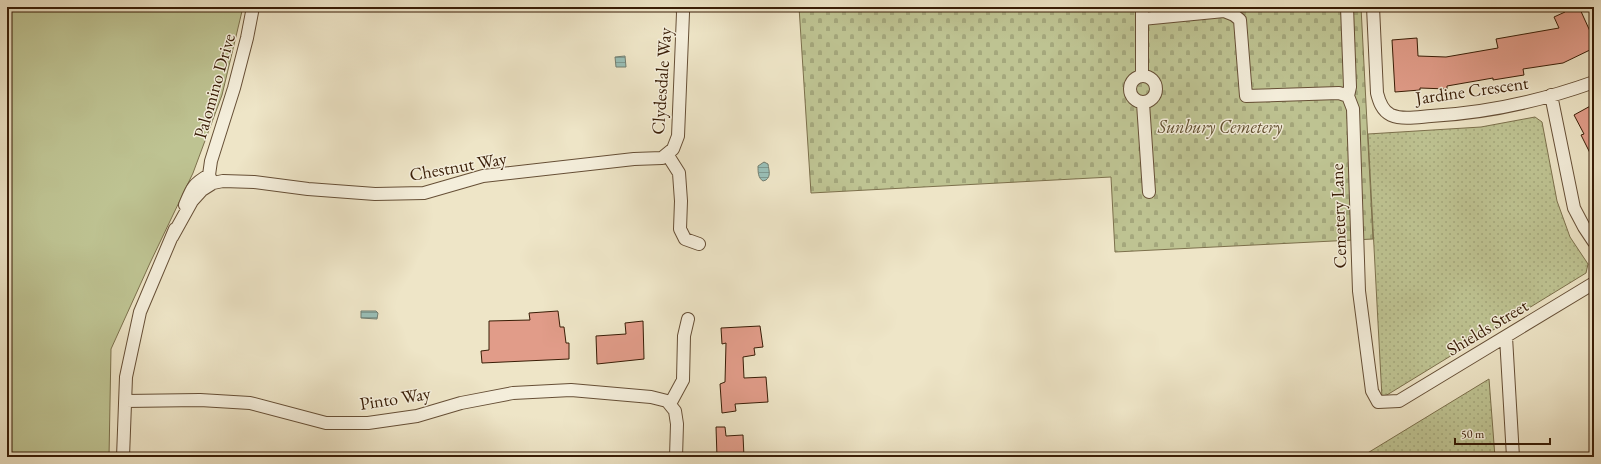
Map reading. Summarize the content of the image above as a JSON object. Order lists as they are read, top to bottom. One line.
{"streets":{"street":["Clydesdale Way","Palomino Drive","Jardine Crescent","Chestnut Way","Cemetery Lane","Shields Street","Pinto Way"]},"crossings":[["Clydesdale Way","Chestnut Way"],["Palomino Drive","Chestnut Way"],["Cemetery Lane","Shields Street"]],"parks":["Sunbury Cemetery"],"scale_bar":"50 m"}
